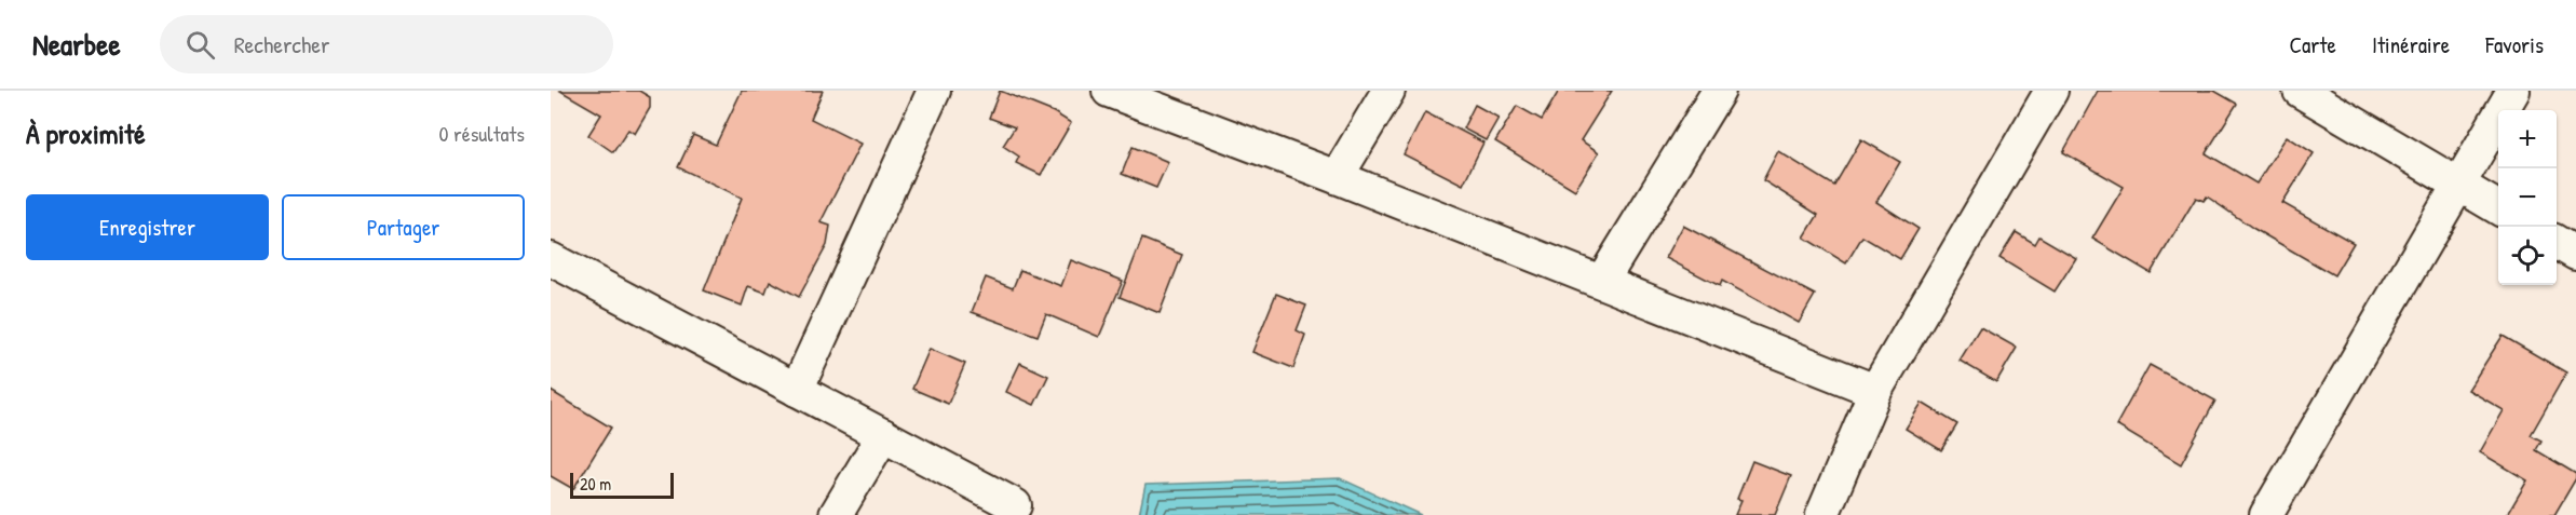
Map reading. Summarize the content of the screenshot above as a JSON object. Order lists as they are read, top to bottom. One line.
{"scale_bar":"20 m","page":{"header":"Nearbee","search":"Rechercher","nav":["Carte","Itinéraire","Favoris"],"heading":["À proximité","0 résultats"],"map_buttons":["+","−"],"buttons":["Enregistrer","Partager"],"scale":"20 m"}}
